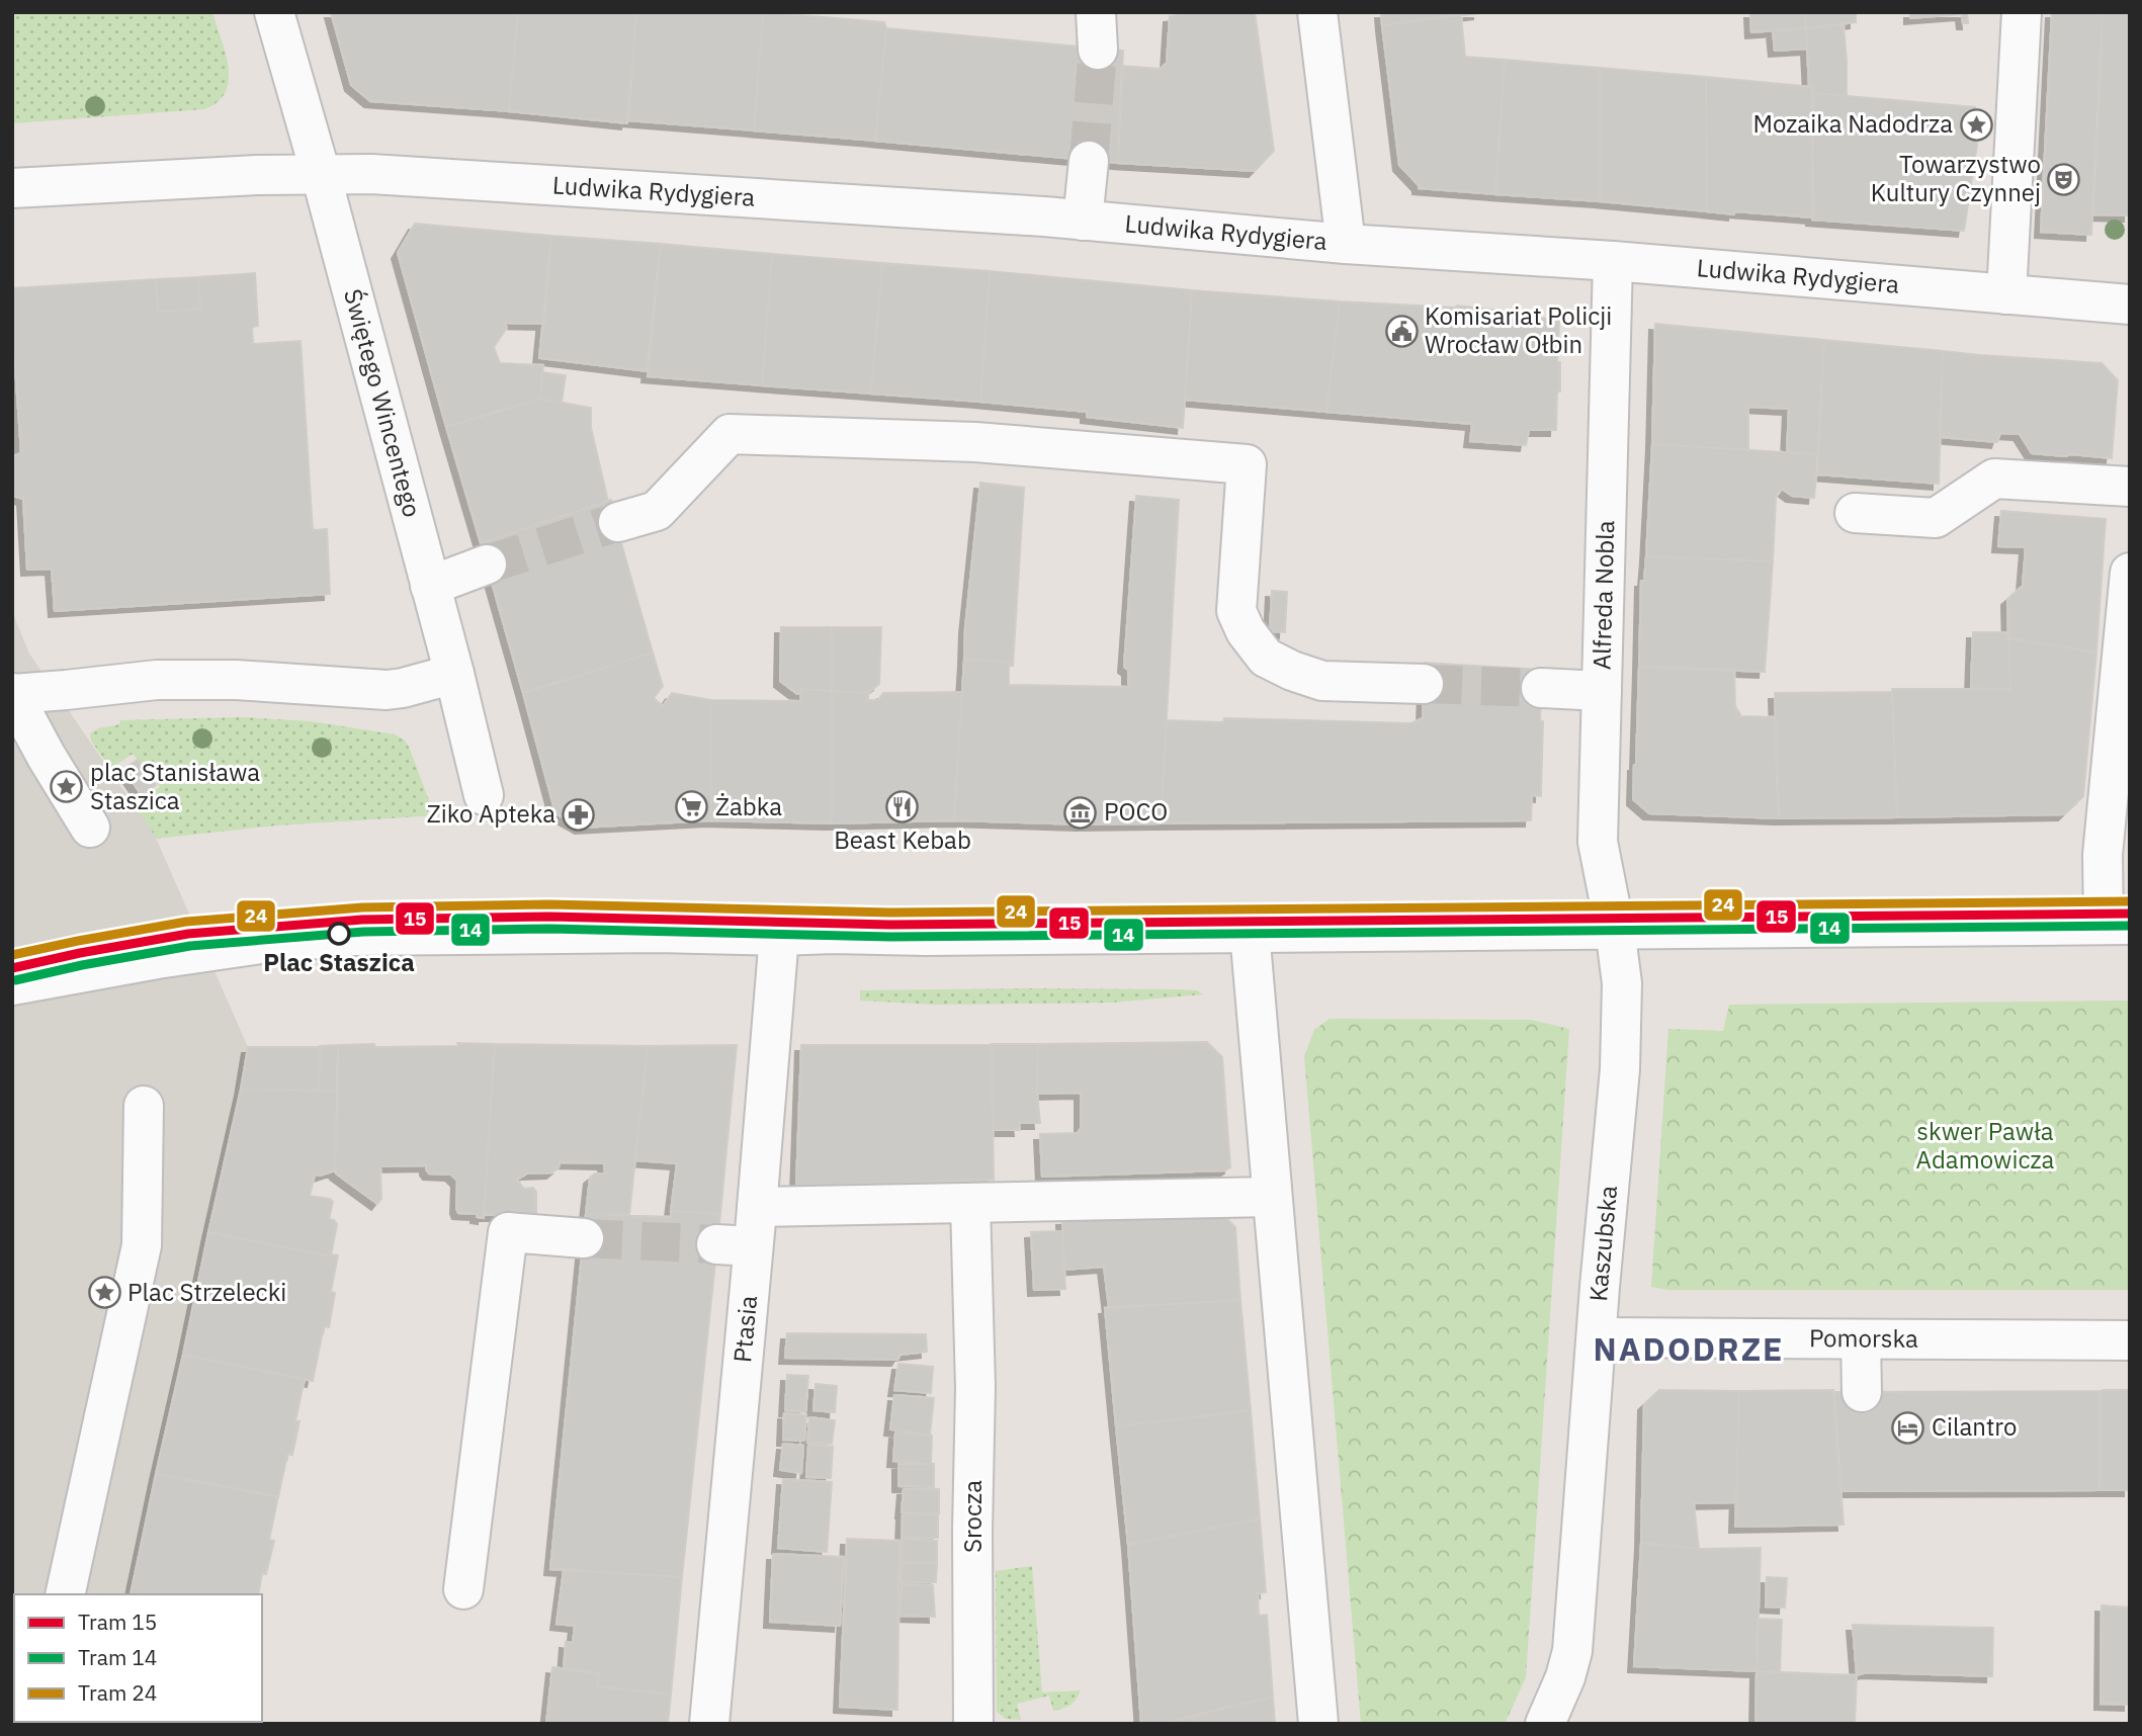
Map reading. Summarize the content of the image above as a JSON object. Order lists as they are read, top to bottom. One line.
{"streets":{"street":["Ludwika Rydygiera","Świętego Wincentego","Alfreda Nobla","Kaszubska","Ptasia","Pomorska","Srocza"]},"crossings":[["Ludwika Rydygiera","Świętego Wincentego"],["Ludwika Rydygiera","Alfreda Nobla"],["Alfreda Nobla","Kaszubska"],["Kaszubska","Pomorska"]],"districts":["NADODRZE"],"parks":["skwer Pawła Adamowicza"],"places":{"place":["Mozaika Nadodrza","plac Stanisława Staszica","Plac Strzelecki"],"theatre":["Towarzystwo Kultury Czynnej"],"public building":["Komisariat Policji Wrocław Ołbin"],"restaurant":["Beast Kebab"],"supermarket":["Żabka"],"museum":["POCO"],"pharmacy":["Ziko Apteka"],"other":["Plac Staszica"],"hotel":["Cilantro"]},"lines":["tram line 24","tram line 15","tram line 14"],"legend":["Tram 15","Tram 14","Tram 24"]}
